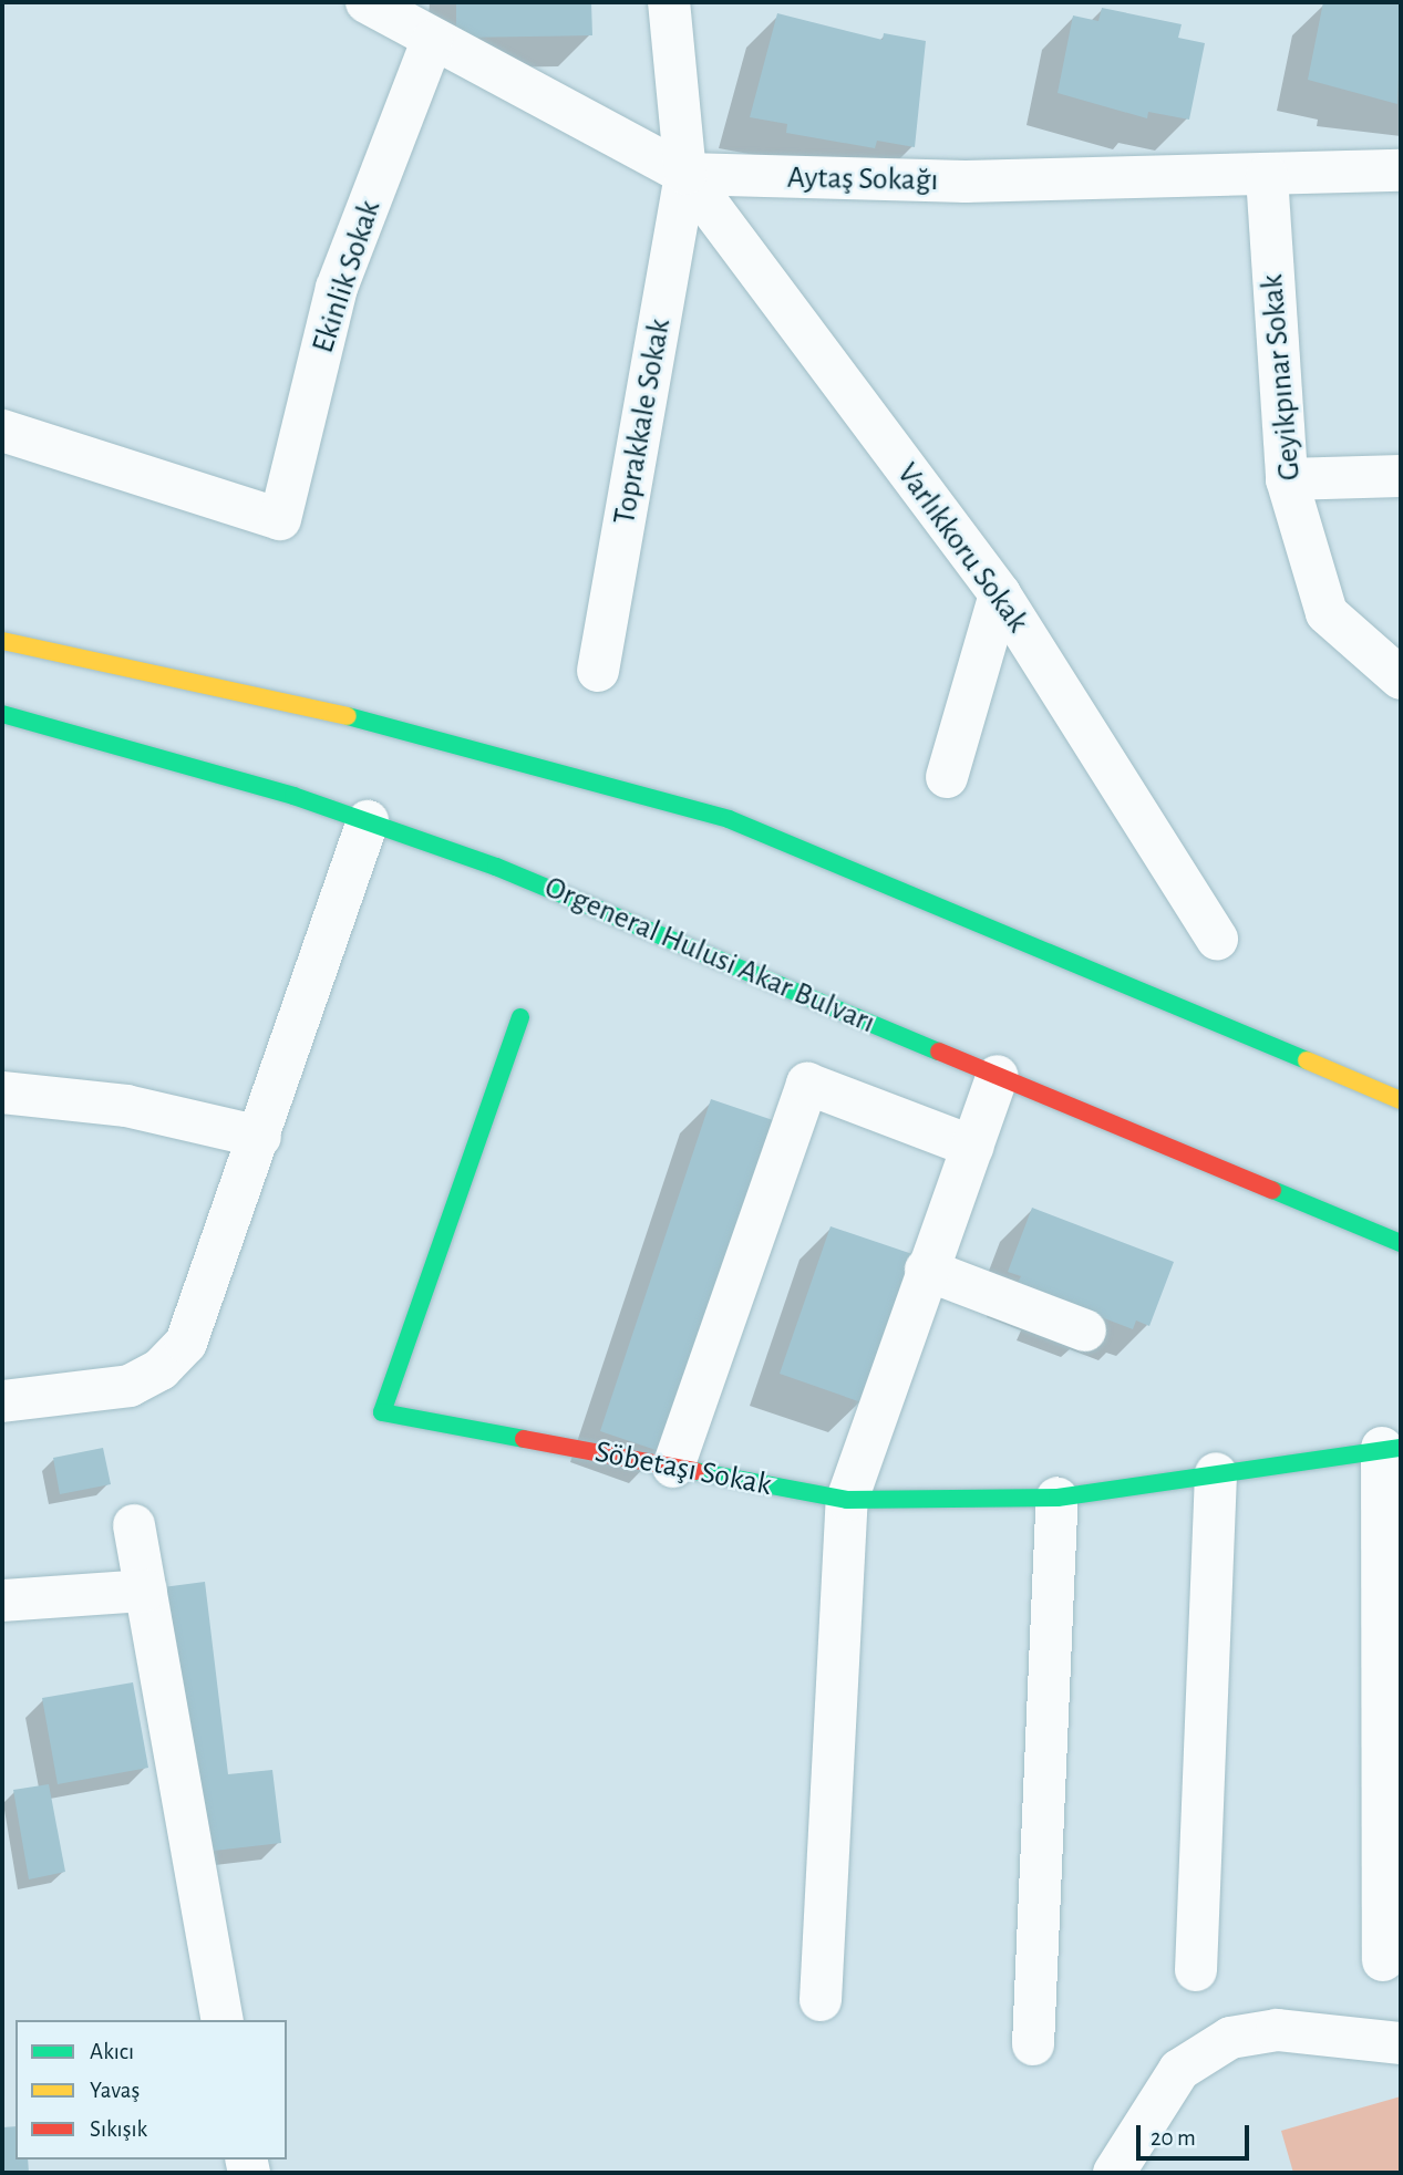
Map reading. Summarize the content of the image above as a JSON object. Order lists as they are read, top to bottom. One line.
{"streets":{"main road":["Orgeneral Hulusi Akar Bulvarı","Söbetaşı Sokak"],"street":["Aytaş Sokağı","Ekinlik Sokak","Geyikpınar Sokak","Toprakkale Sokak","Varlıkkoru Sokak"]},"crossings":[["Aytaş Sokağı","Ekinlik Sokak"],["Aytaş Sokağı","Geyikpınar Sokak"],["Aytaş Sokağı","Toprakkale Sokak"],["Aytaş Sokağı","Varlıkkoru Sokak"],["Toprakkale Sokak","Varlıkkoru Sokak"]],"legend":["Akıcı","Yavaş","Sıkışık"],"scale_bar":"20 m"}
